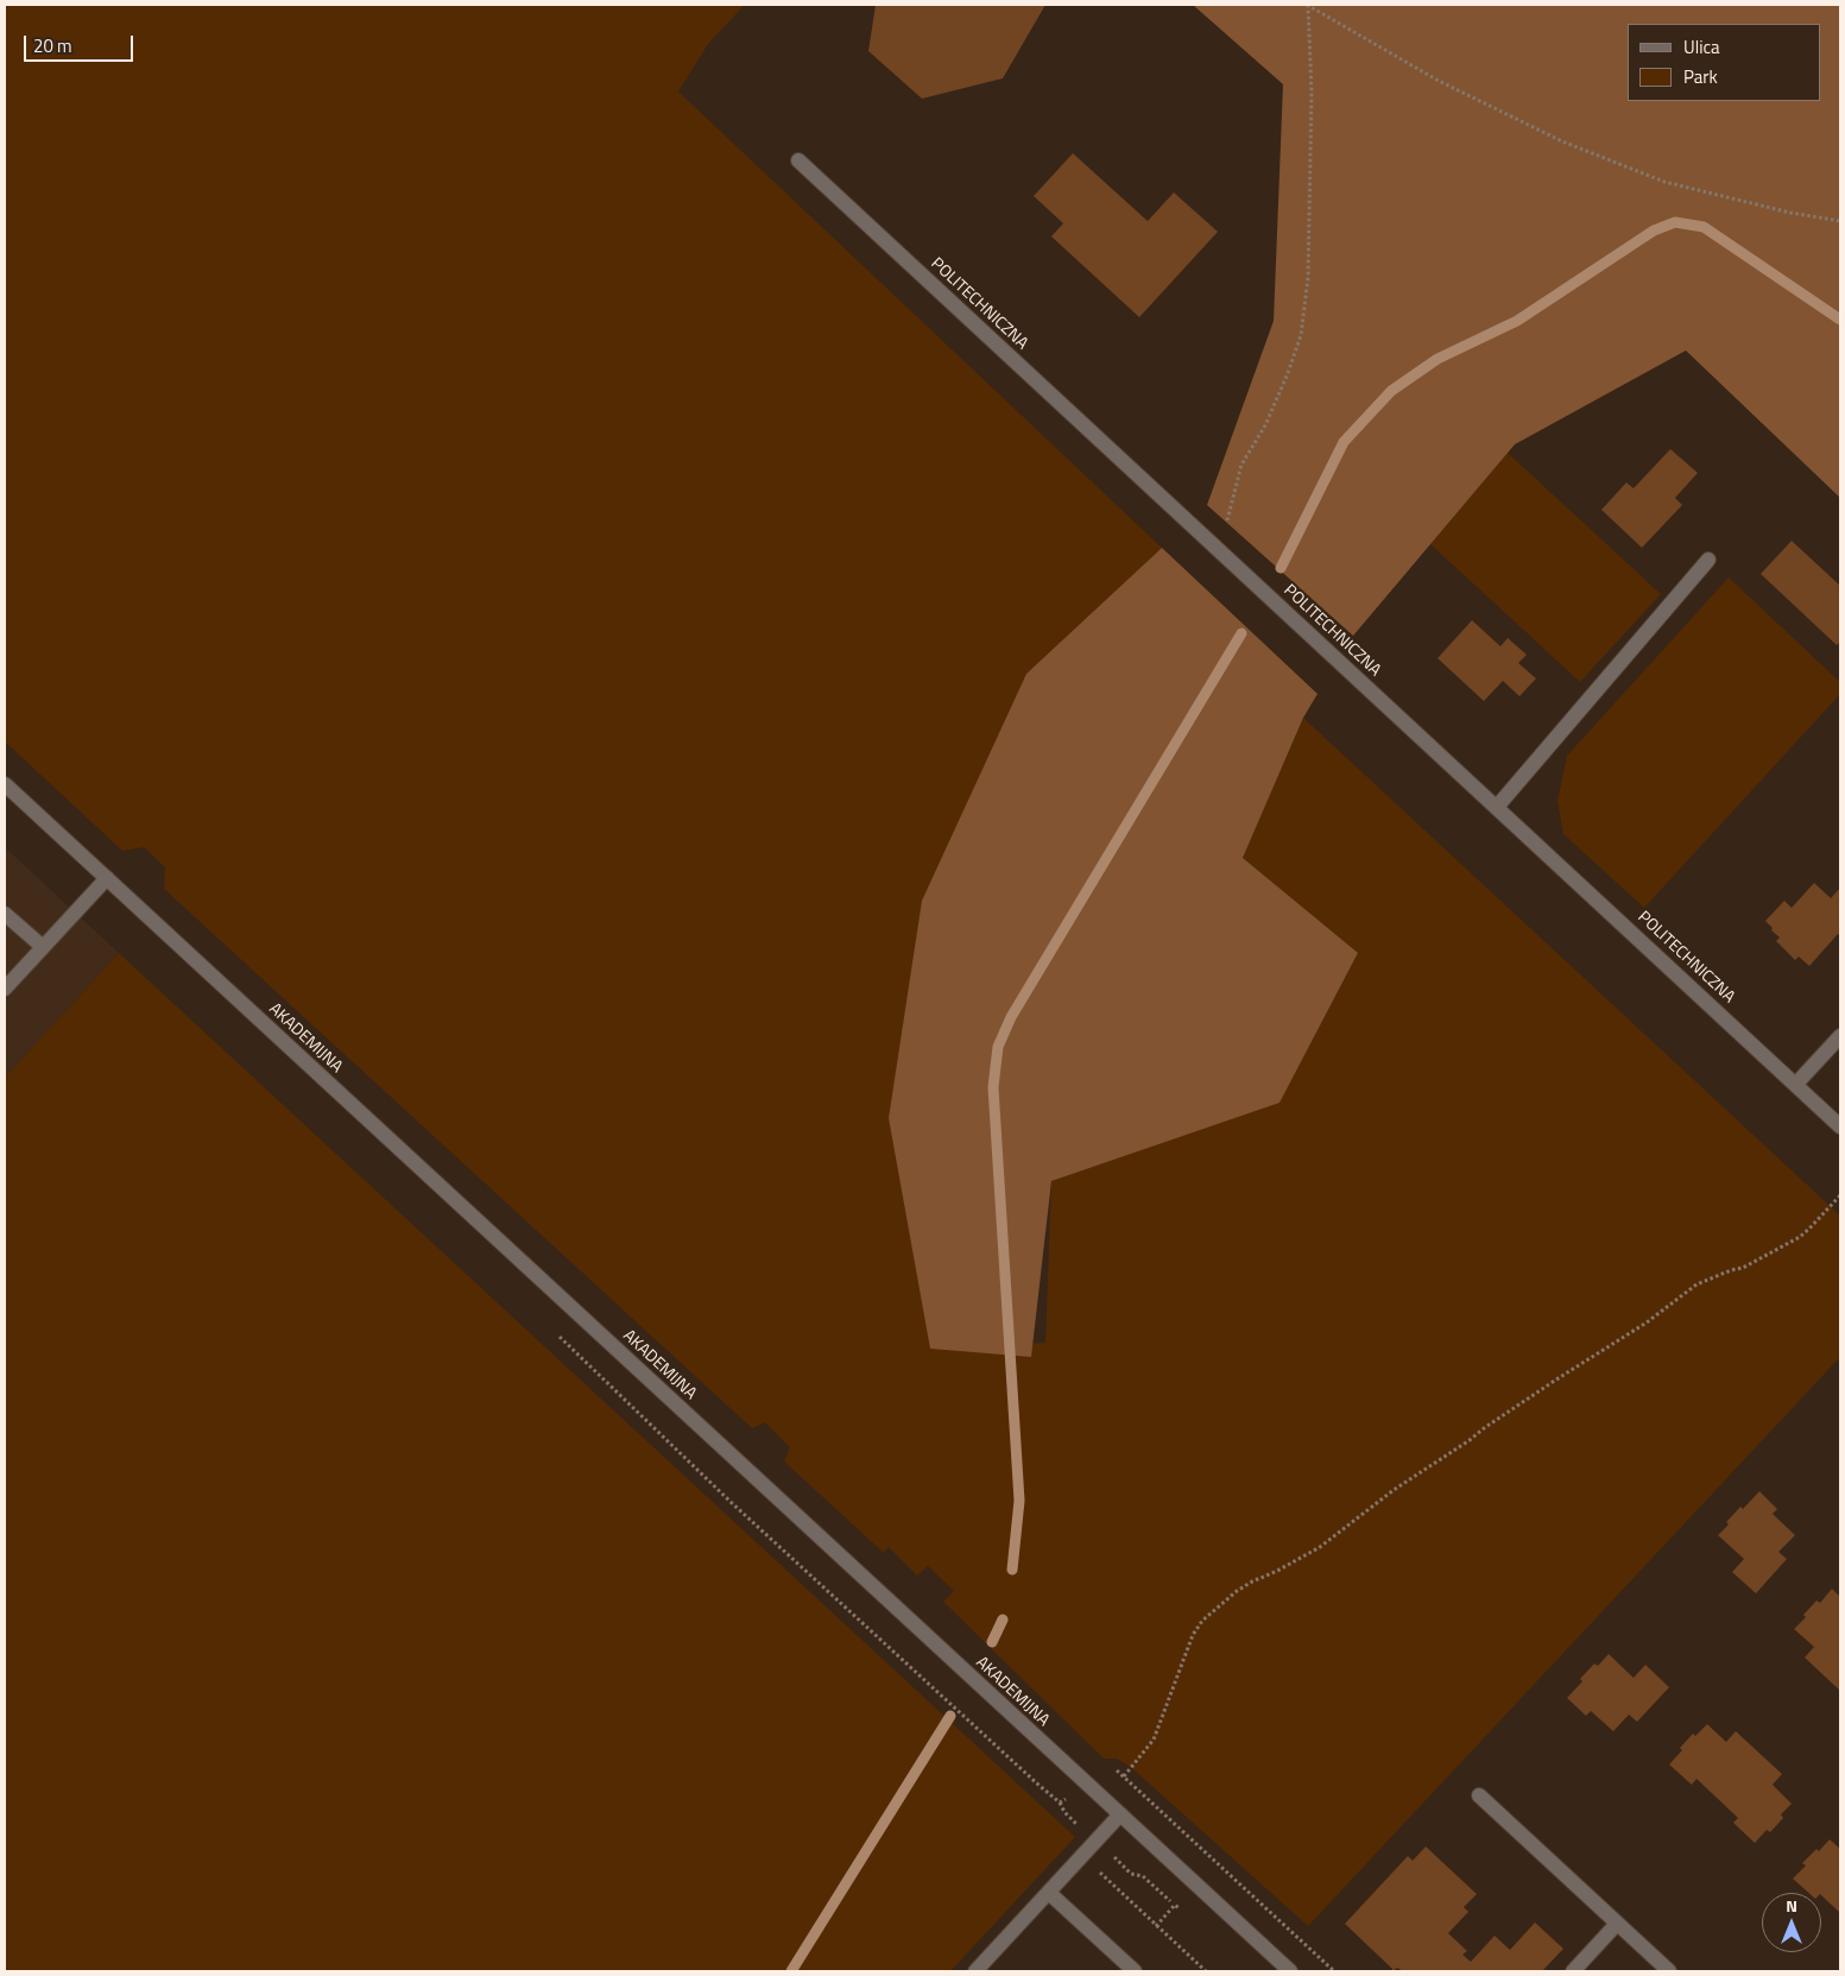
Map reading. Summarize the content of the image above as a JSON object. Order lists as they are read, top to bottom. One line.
{"streets":{"street":["POLITECHNICZNA","AKADEMIJNA"]},"legend":["Ulica","Park"],"scale_bar":"20 m","north":"top"}
